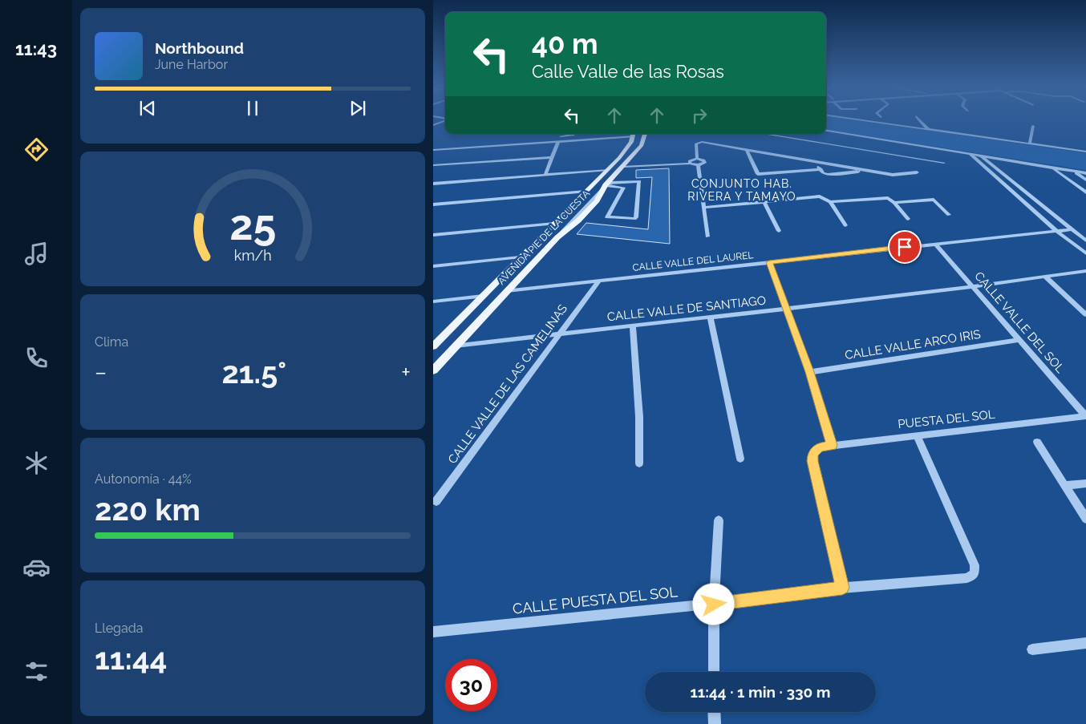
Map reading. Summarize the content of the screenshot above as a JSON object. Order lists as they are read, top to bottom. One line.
{"streets":{"main road":["AVENIDA PIE DE LA CUESTA"],"street":["CALLE VALLE DEL LAUREL","CALLE VALLE DE SANTIAGO","CALLE VALLE DEL SOL","CALLE VALLE ARCO IRIS","CALLE VALLE DE LAS CAMELINAS","PUESTA DEL SOL","CALLE PUESTA DEL SOL"]},"crossings":[["AVENIDA PIE DE LA CUESTA","CALLE VALLE DEL LAUREL"],["AVENIDA PIE DE LA CUESTA","CALLE VALLE DE SANTIAGO"],["CALLE VALLE DEL LAUREL","CALLE VALLE DEL SOL"],["CALLE VALLE DEL LAUREL","CALLE VALLE DE LAS CAMELINAS"],["CALLE VALLE DE SANTIAGO","CALLE VALLE DEL SOL"],["CALLE VALLE DE SANTIAGO","CALLE VALLE DE LAS CAMELINAS"],["CALLE VALLE DEL SOL","CALLE VALLE ARCO IRIS"],["CALLE VALLE DEL SOL","PUESTA DEL SOL"],["PUESTA DEL SOL","CALLE PUESTA DEL SOL"]],"districts":["CONJUNTO HAB. RIVERA Y TAMAYO"],"page":{"tabs":"11:43","turn":["40 m","Calle Valle de las Rosas"],"song":["Northbound","June Harbor"],"tile":["Clima",["Autonomía · 44%","220 km"],["Llegada","11:44"]],"heat":["−","21.5°","+"],"limit":"30","trip":"11:44 · 1 min · 330 m","gauge":["25","km/h"]}}
